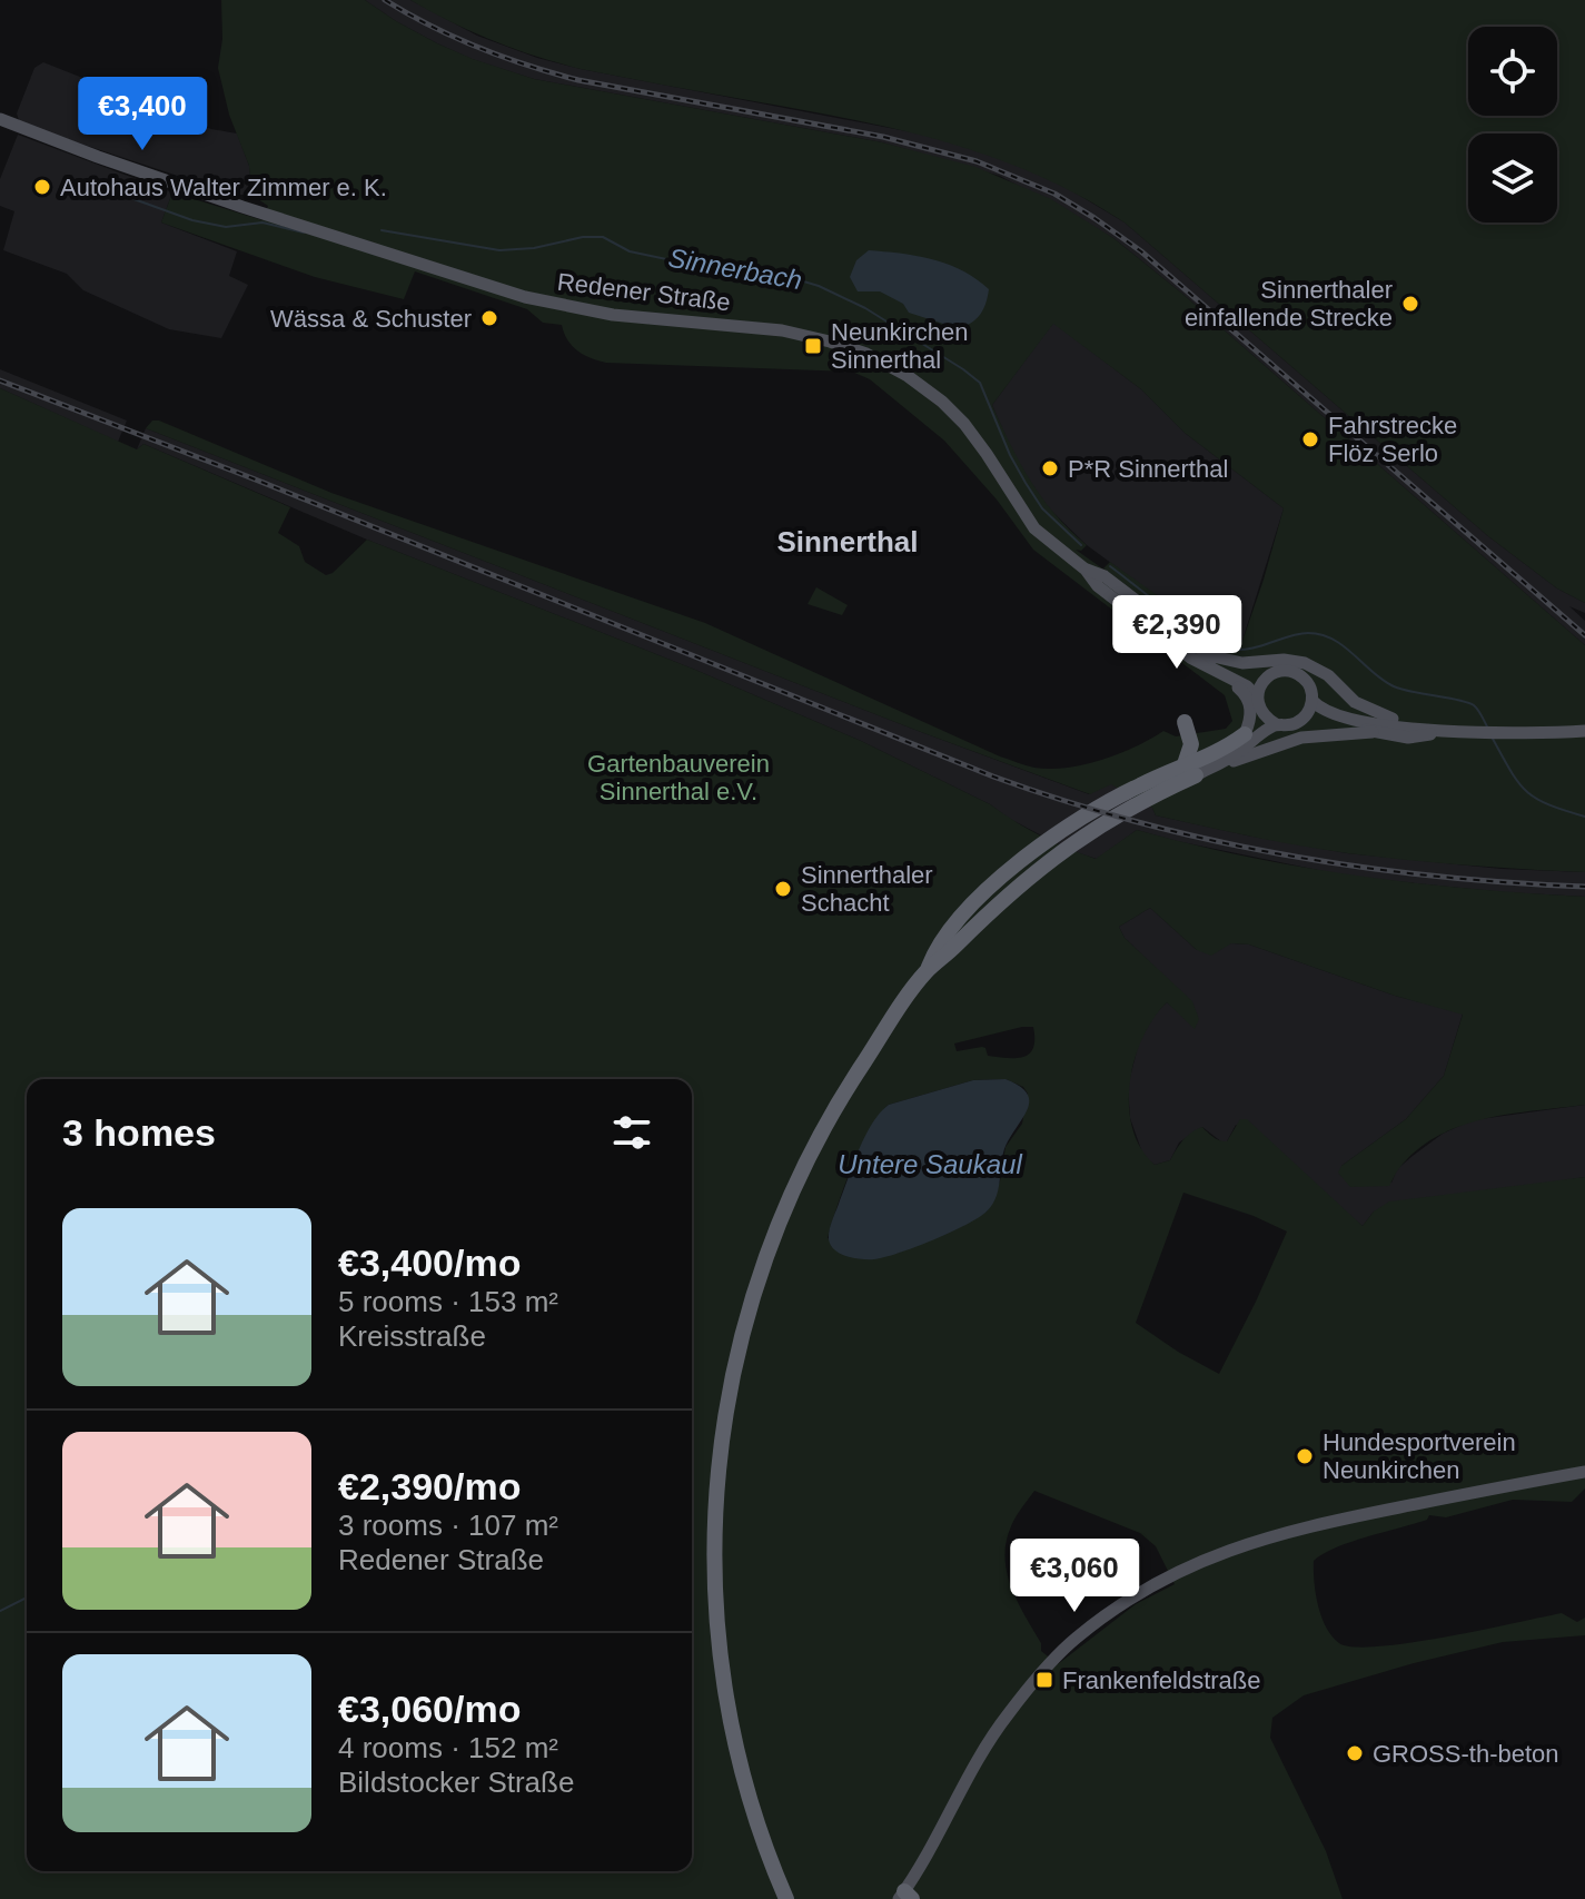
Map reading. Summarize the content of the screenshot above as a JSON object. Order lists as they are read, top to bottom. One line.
{"streets":{"main road":["Redener Straße"]},"districts":["Sinnerthal"],"water":["Sinnerbach","Untere Saukaul"],"parks":["Gartenbauverein Sinnerthal e.V."],"places":{"other":["Autohaus Walter Zimmer e. K.","Sinnerthaler einfallende Strecke","Wässa & Schuster","Fahrstrecke Flöz Serlo","P*R Sinnerthal","Sinnerthaler Schacht","Hundesportverein Neunkirchen","GROSS-th-beton"],"transit":["Neunkirchen Sinnerthal","Frankenfeldstraße"]},"page":{"price":["€3,400","€2,390","€3,060"],"heading":"3 homes","list":[{"name":"€3,400/mo","note":"5 rooms · 153 m² · Kreisstraße"},{"name":"€2,390/mo","note":"3 rooms · 107 m² · Redener Straße"},{"name":"€3,060/mo","note":"4 rooms · 152 m² · Bildstocker Straße"}]}}
